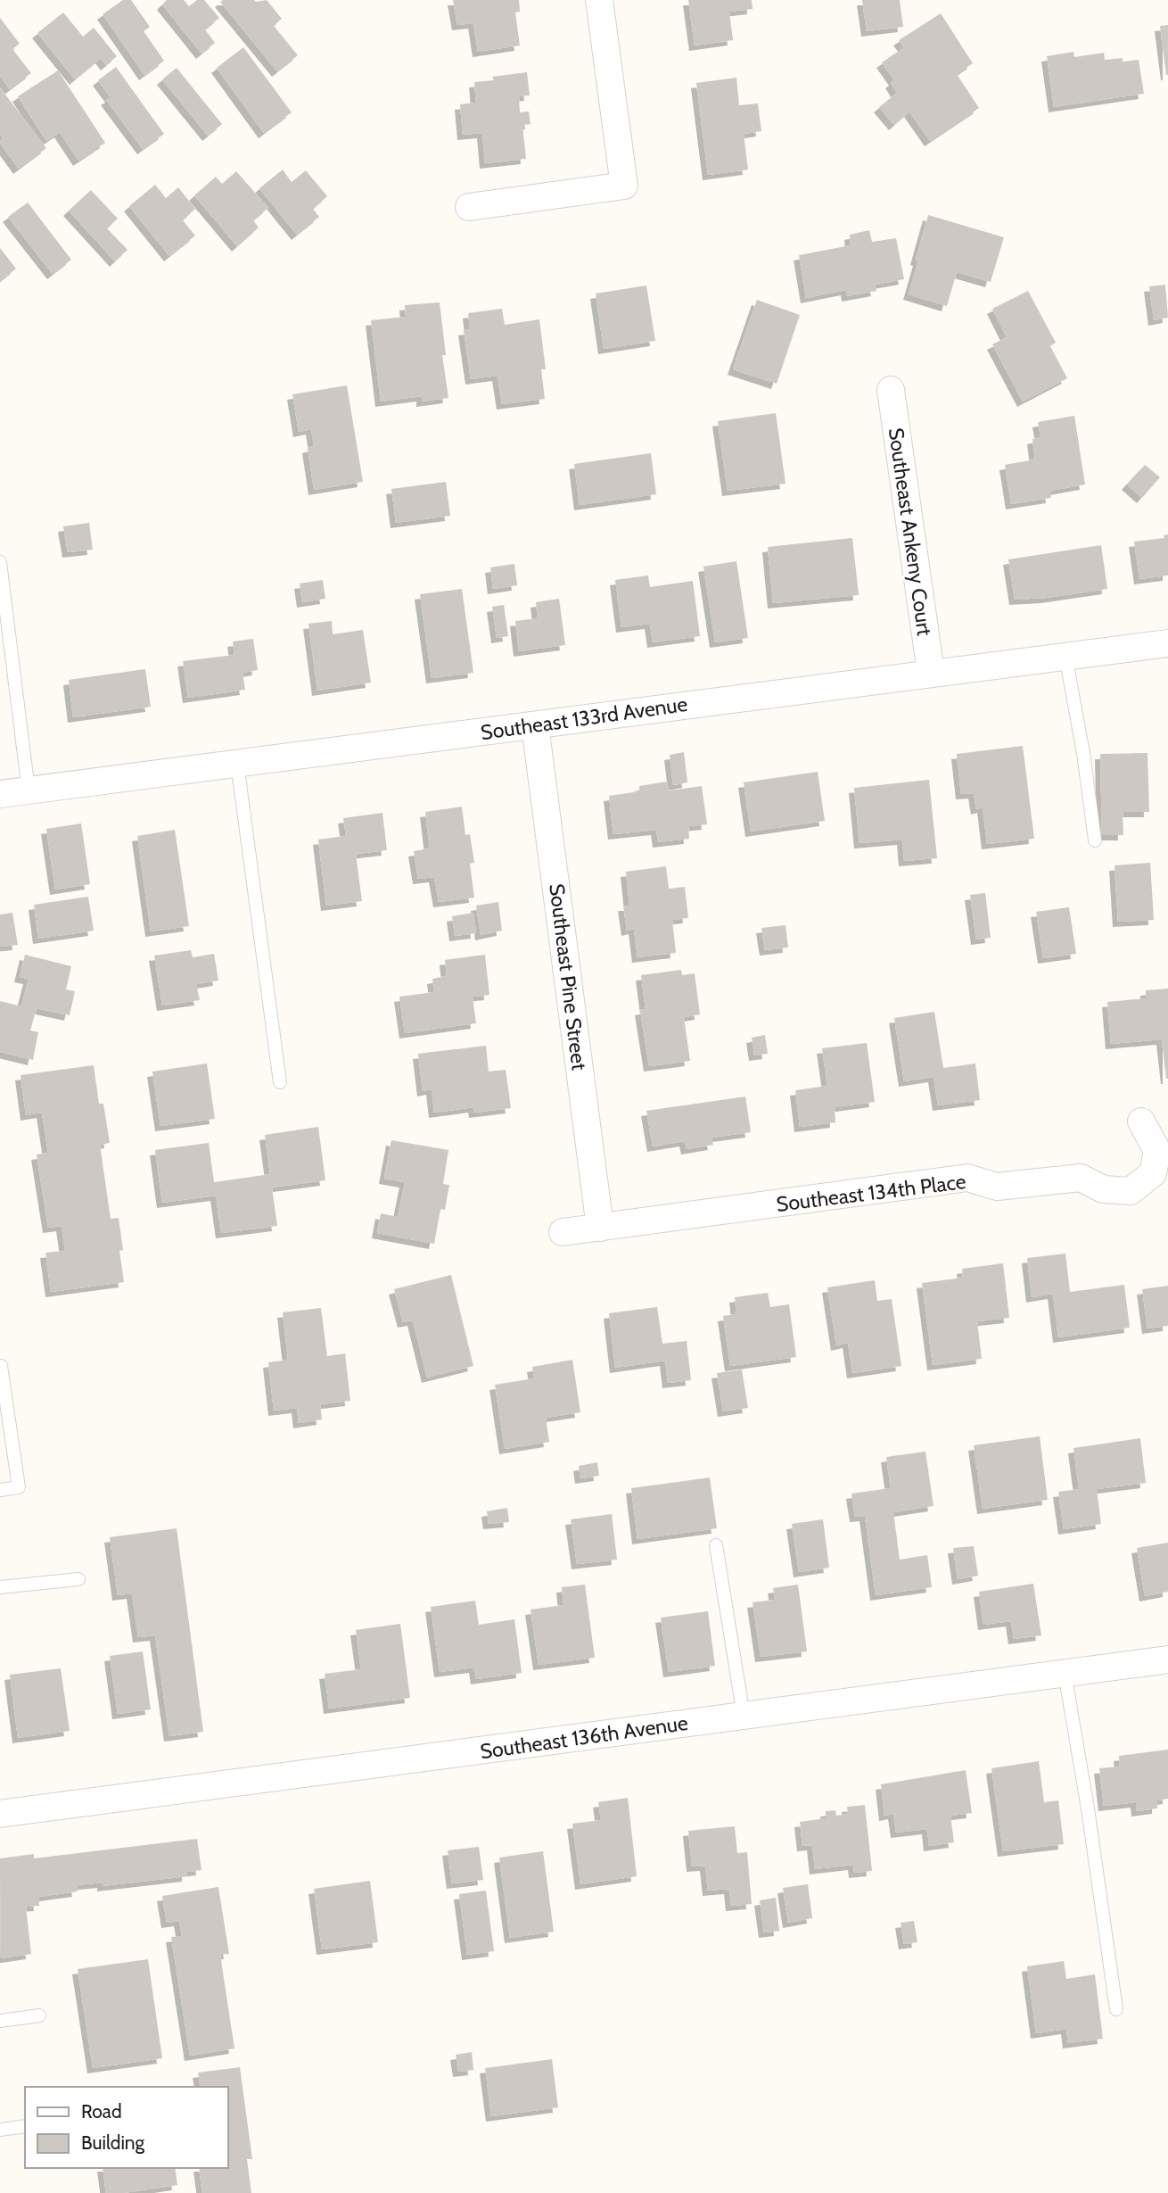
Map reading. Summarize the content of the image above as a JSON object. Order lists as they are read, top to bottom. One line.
{"streets":{"street":["Southeast Ankeny Court","Southeast 133rd Avenue","Southeast Pine Street","Southeast 134th Place","Southeast 136th Avenue"]},"crossings":[["Southeast Ankeny Court","Southeast 133rd Avenue"],["Southeast 133rd Avenue","Southeast Pine Street"],["Southeast Pine Street","Southeast 134th Place"]],"legend":["Road","Building"]}
